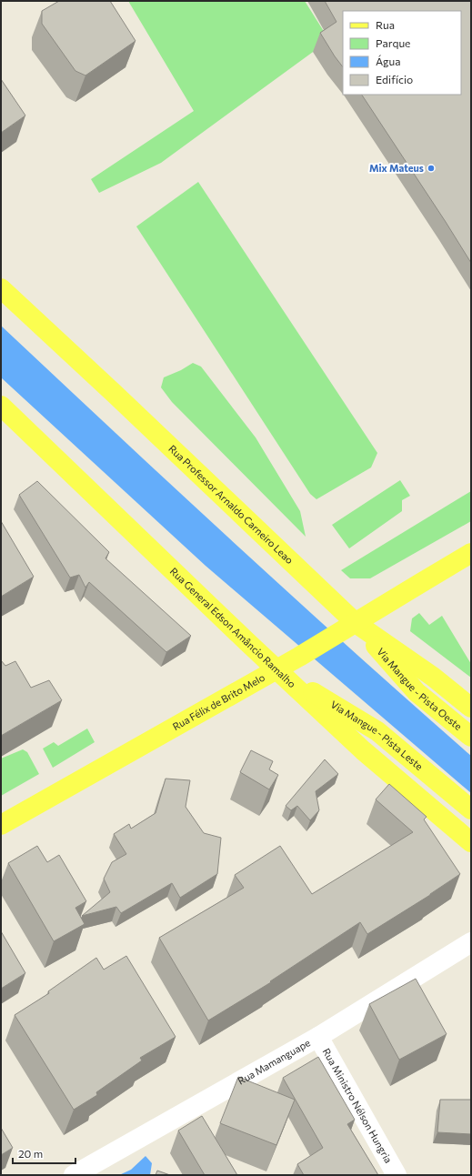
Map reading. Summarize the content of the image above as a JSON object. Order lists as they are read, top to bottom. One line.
{"streets":{"main road":["Rua Professor Arnaldo Carneiro Leao","Rua General Edson Amâncio Ramalho","Via Mangue - Pista Oeste","Rua Félix de Brito Melo","Via Mangue - Pista Leste"],"street":["Rua Mamanguape","Rua Ministro Nélson Hungria"]},"crossings":[["Rua Professor Arnaldo Carneiro Leao","Via Mangue - Pista Oeste"],["Rua Professor Arnaldo Carneiro Leao","Rua Félix de Brito Melo"],["Rua General Edson Amâncio Ramalho","Rua Félix de Brito Melo"],["Rua General Edson Amâncio Ramalho","Via Mangue - Pista Leste"],["Via Mangue - Pista Oeste","Rua Félix de Brito Melo"],["Rua Félix de Brito Melo","Via Mangue - Pista Leste"],["Rua Mamanguape","Rua Ministro Nélson Hungria"]],"places":["Mix Mateus"],"legend":["Rua","Parque","Água","Edifício"],"scale_bar":"20 m"}
